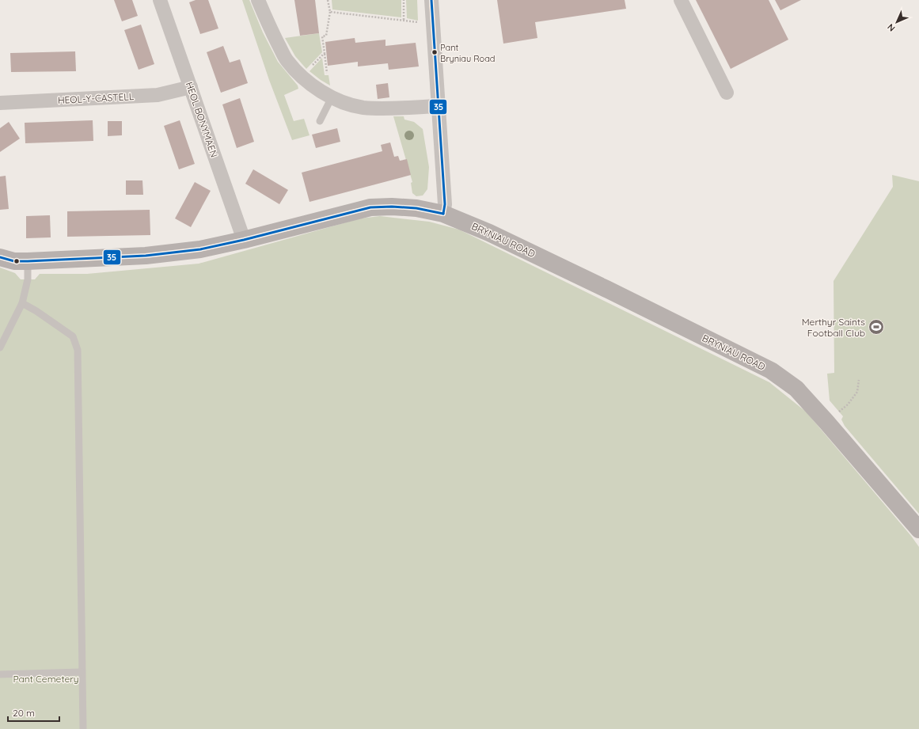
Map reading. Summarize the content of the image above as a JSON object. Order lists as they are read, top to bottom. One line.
{"streets":{"street":["HEOL-Y-CASTELL","HEOL BONYMAEN","BRYNIAU ROAD"]},"crossings":[["HEOL-Y-CASTELL","HEOL BONYMAEN"],["HEOL BONYMAEN","BRYNIAU ROAD"]],"parks":["Pant Cemetery"],"places":{"other":["Pant Bryniau Road"],"sports":["Merthyr Saints Football Club"]},"lines":["transit line 35"],"scale_bar":"20 m","north":"bottom left"}
